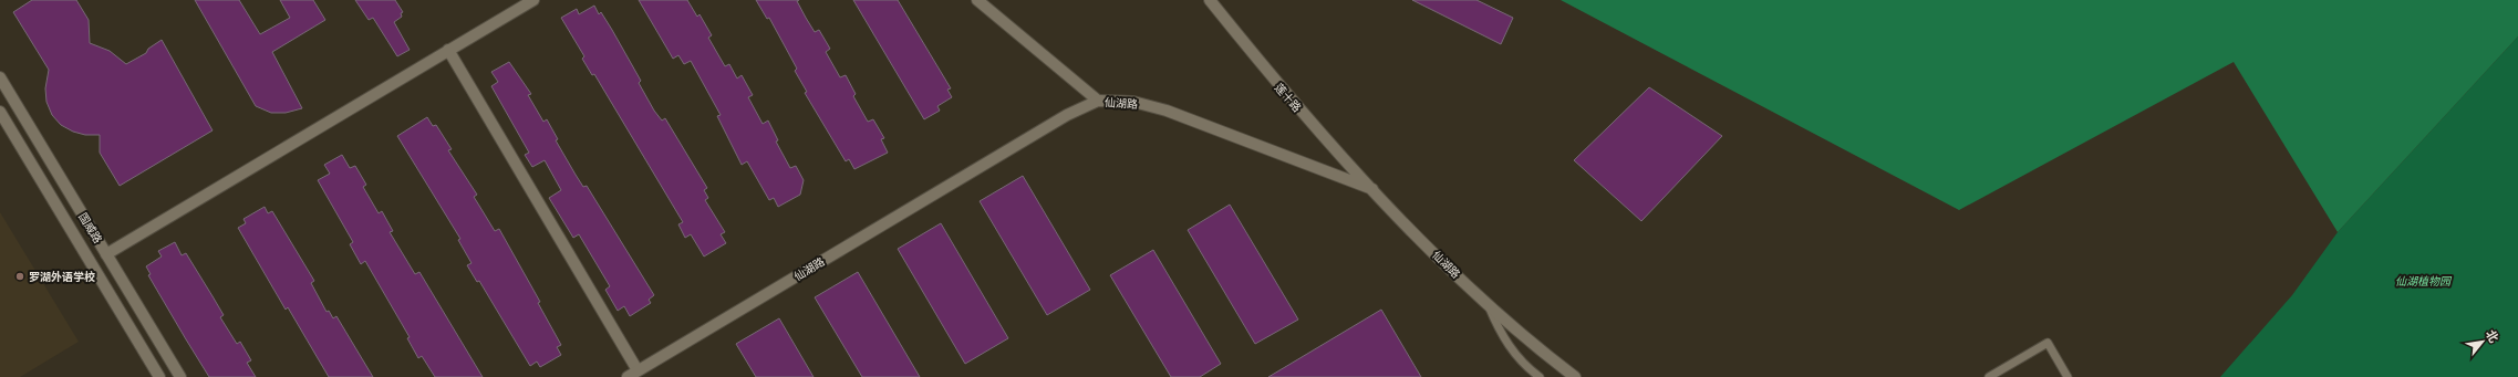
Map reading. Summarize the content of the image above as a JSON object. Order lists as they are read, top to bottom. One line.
{"streets":{"street":["莲十路","仙湖路","国威路"]},"crossings":[["莲十路","仙湖路"]],"parks":["仙湖植物园"],"places":["罗湖外语学校"],"north":"top right"}
